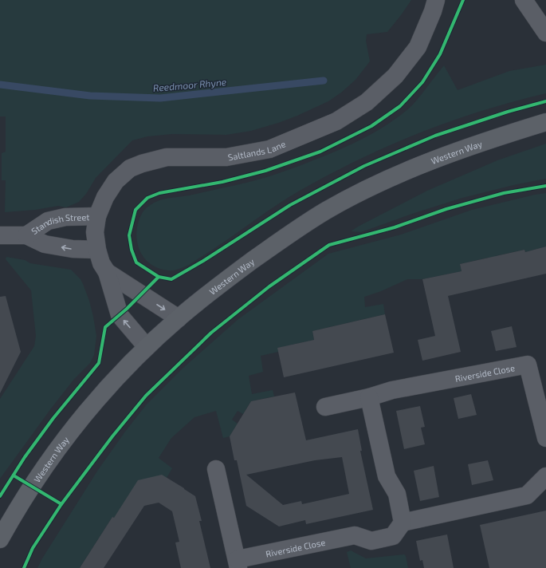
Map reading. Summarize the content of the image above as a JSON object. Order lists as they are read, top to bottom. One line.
{"streets":{"main road":["Western Way"],"street":["Saltlands Lane","Standish Street","Riverside Close"]},"crossings":[["Saltlands Lane","Western Way"],["Saltlands Lane","Standish Street"]],"one_way":["Standish Street"],"water":["Reedmoor Rhyne"]}
